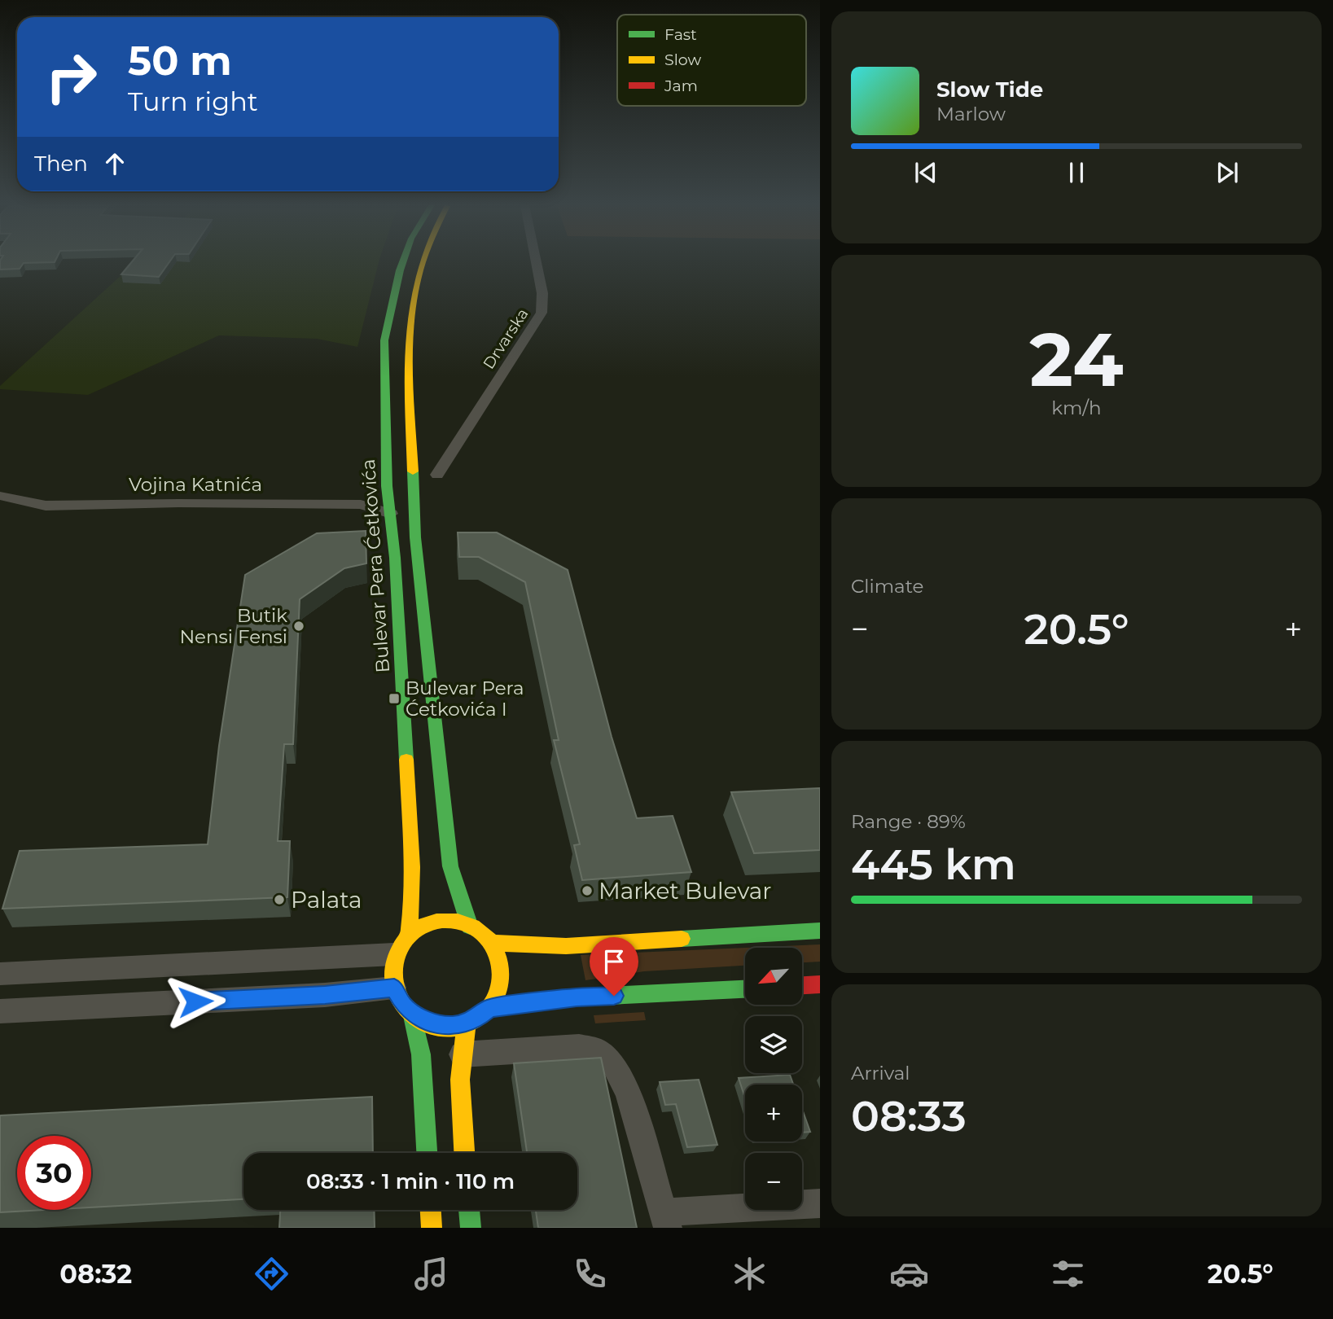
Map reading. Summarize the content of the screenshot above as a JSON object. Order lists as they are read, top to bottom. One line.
{"streets":{"main road":["Bulevar Pera Ćetkovića"],"street":["Drvarska","Vojina Katnića"]},"crossings":[["Vojina Katnića","Bulevar Pera Ćetkovića"]],"places":{"other":["Butik Nensi Fensi","Market Bulevar","Palata"],"transit":["Bulevar Pera Ćetkovića I"]},"legend":["Fast","Slow","Jam"],"north":"bottom left","page":{"turn":["50 m","Turn right"],"song":["Slow Tide","Marlow"],"then":"Then","tile":[["24","km/h"],"Climate",["Range · 89%","445 km"],["Arrival","08:33"]],"heat":["−","20.5°","+"],"map_buttons":["+","−"],"limit":"30","trip":"08:33 · 1 min · 110 m","tabs":["08:32","20.5°"]}}
